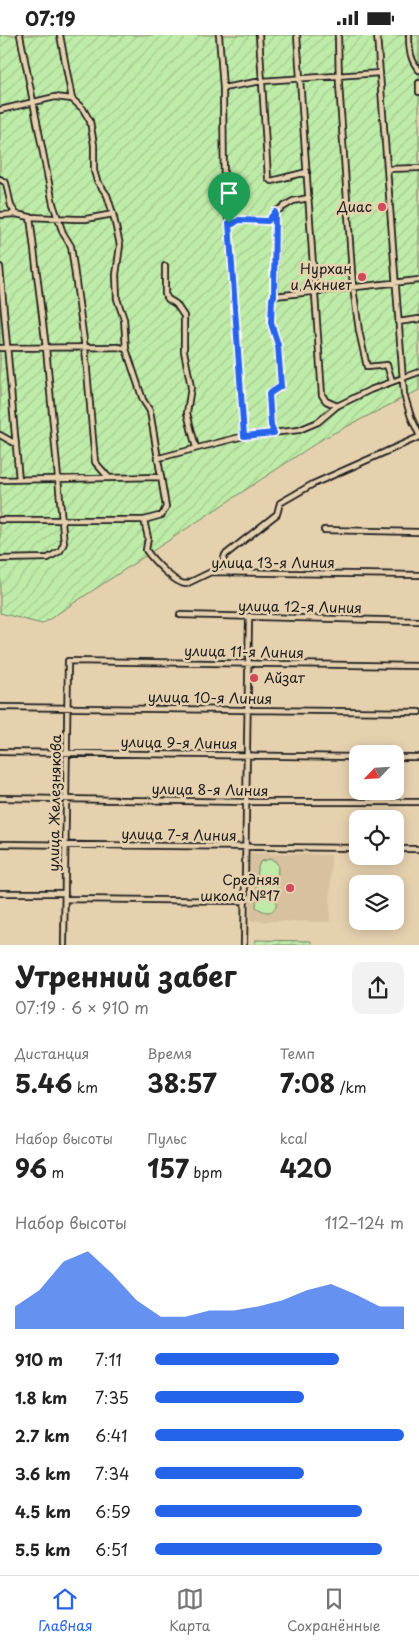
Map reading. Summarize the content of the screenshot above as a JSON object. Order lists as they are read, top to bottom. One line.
{"streets":{"street":["улица 13-я Линия","улица 12-я Линия","улица 11-я Линия","улица 10-я Линия","улица 9-я Линия","улица 8-я Линия","улица Железнякова","улица 7-я Линия"]},"crossings":[["улица 11-я Линия","улица Железнякова"],["улица 10-я Линия","улица Железнякова"],["улица 9-я Линия","улица Железнякова"],["улица 8-я Линия","улица Железнякова"],["улица Железнякова","улица 7-я Линия"]],"places":["Диас","Нурхан и Акниет","Айзат","Средняя школа №17"],"north":"bottom left","page":{"status":"07:19","heading":["Утренний забег","07:19 · 6 × 910 m"],"stats":[["Дистанция","5.46 km"],["Время","38:57"],["Темп","7:08 /km"],["Набор высоты","96 m"],["Пульс","157 bpm"],["kcal","420"]],"chart":["Набор высоты","112–124 m"],"list":[{"name":"910 m","note":"7:11"},{"name":"1.8 km","note":"7:35"},{"name":"2.7 km","note":"6:41"},{"name":"3.6 km","note":"7:34"},{"name":"4.5 km","note":"6:59"},{"name":"5.5 km","note":"6:51"}],"tabs":["Главная","Карта","Сохранённые"]}}
